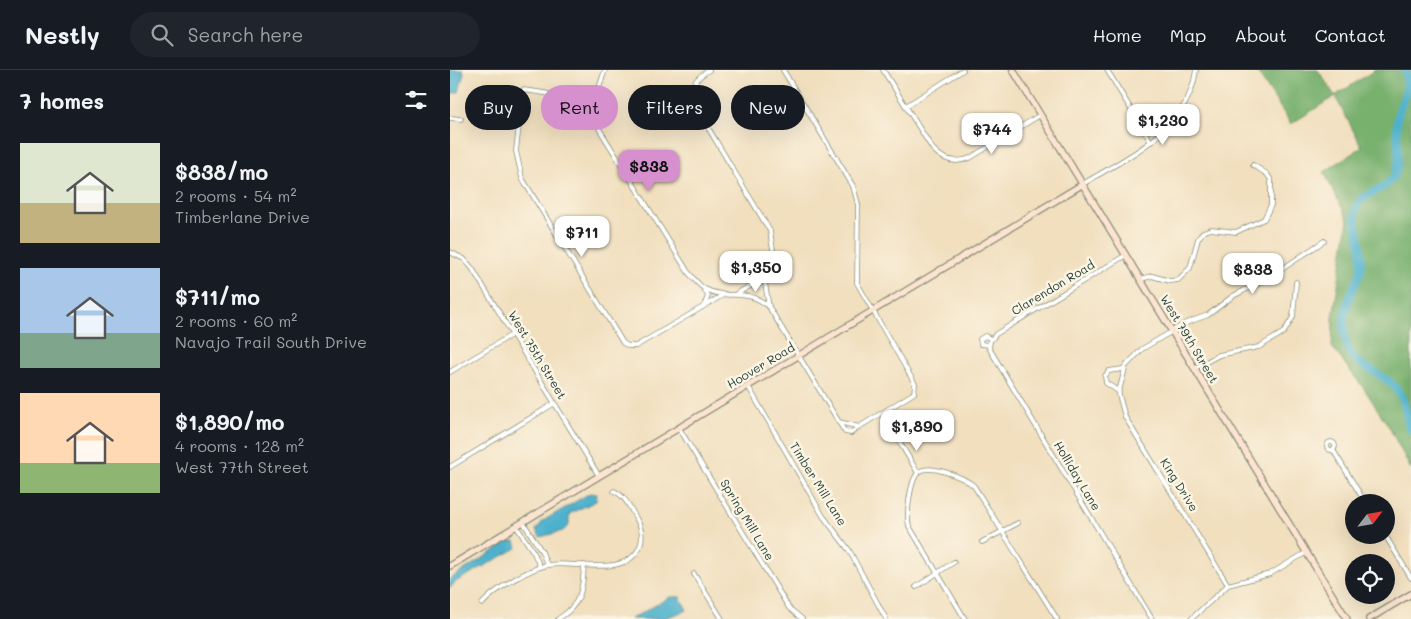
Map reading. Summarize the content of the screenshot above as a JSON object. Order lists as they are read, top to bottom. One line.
{"streets":{"street":["Clarendon Road","West 79th Street","West 75th Street","Hoover Road","Holliday Lane","Timber Mill Lane","King Drive","Spring Mill Lane"]},"crossings":[["Clarendon Road","West 79th Street"],["Clarendon Road","Holliday Lane"],["West 79th Street","Hoover Road"],["West 79th Street","King Drive"],["West 75th Street","Hoover Road"],["Hoover Road","Timber Mill Lane"],["Hoover Road","Spring Mill Lane"]],"north":"top right","page":{"header":"Nestly","search":"Search here","nav":["Home","Map","About","Contact"],"heading":"7 homes","chip":["Buy","Rent","Filters","New"],"price":["$1,230","$744","$838","$711","$1,350","$838","$1,890"],"list":[{"name":"$838/mo","note":"2 rooms · 54 m² · Timberlane Drive"},{"name":"$711/mo","note":"2 rooms · 60 m² · Navajo Trail South Drive"},{"name":"$1,890/mo","note":"4 rooms · 128 m² · West 77th Street"}]}}
